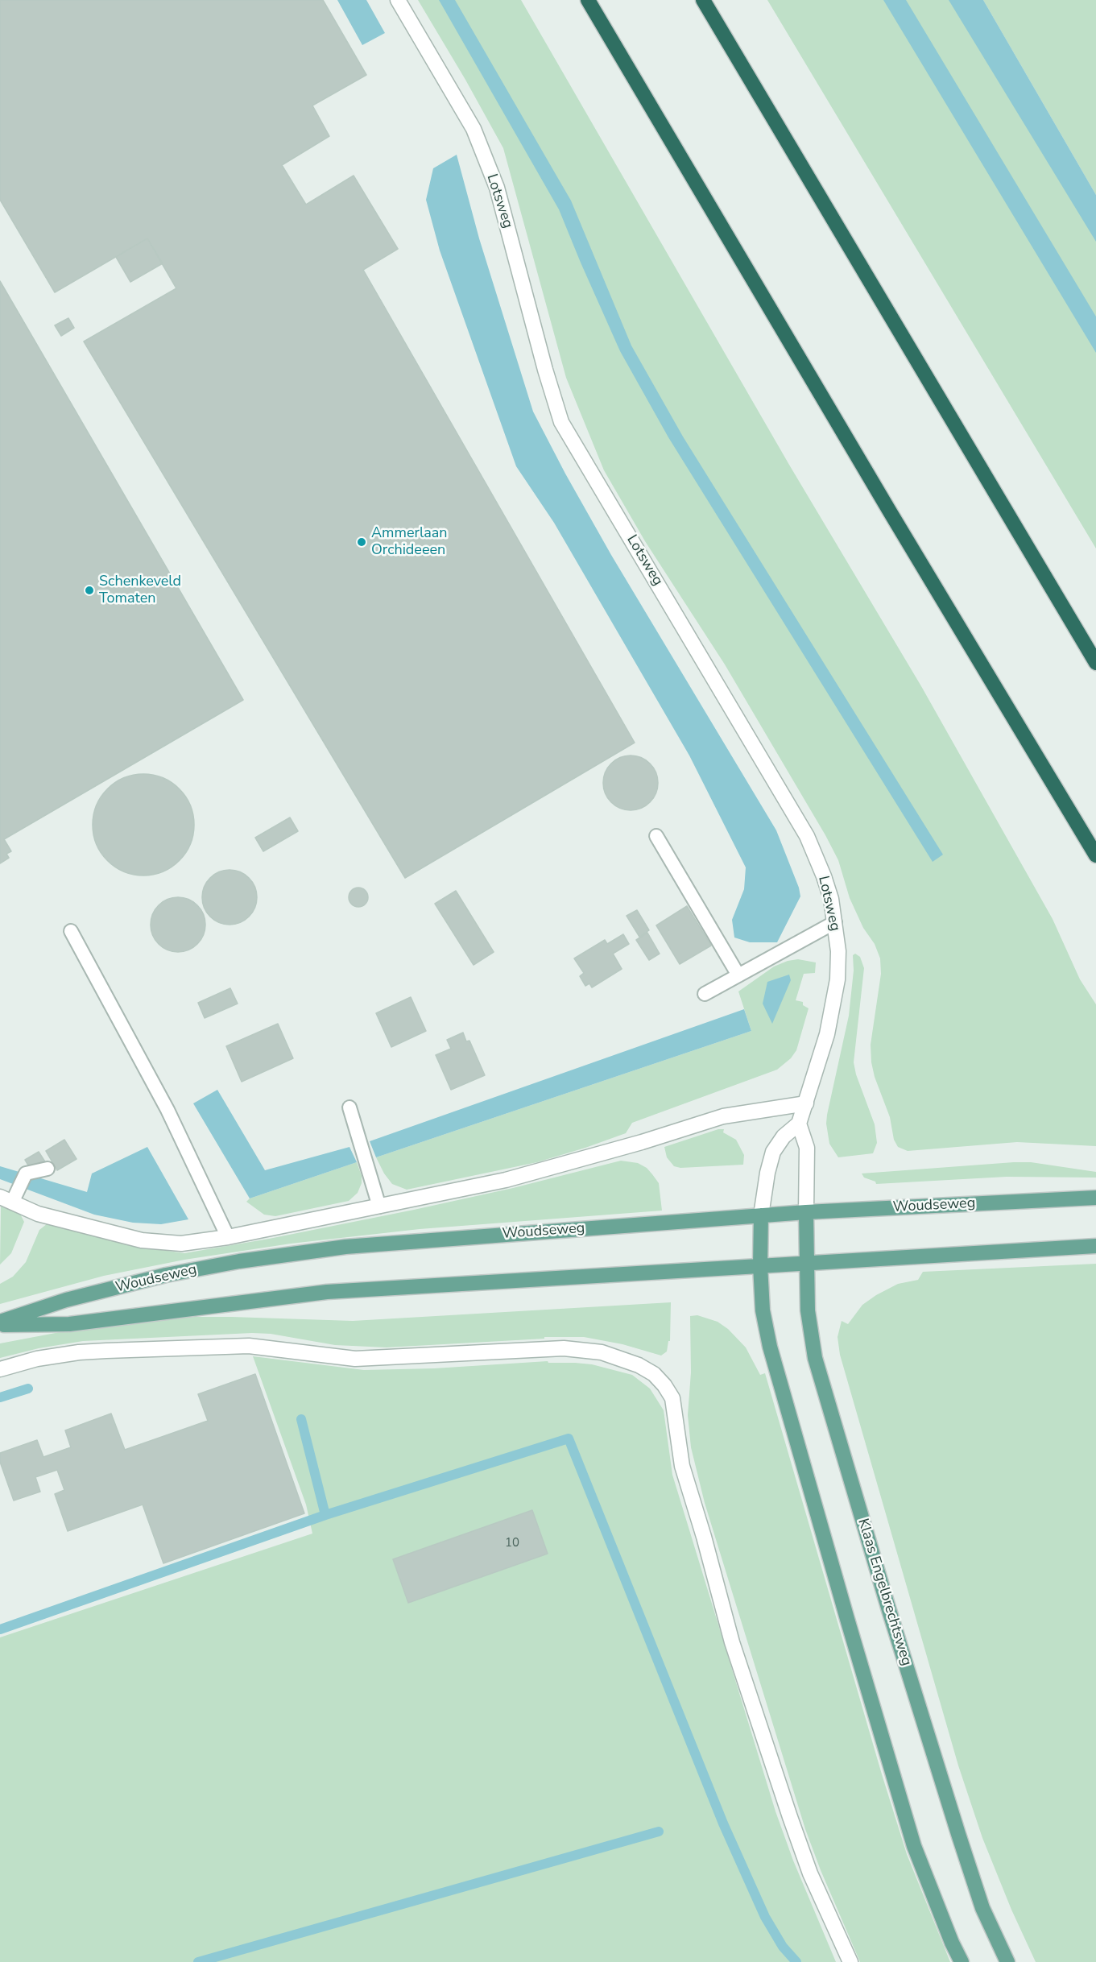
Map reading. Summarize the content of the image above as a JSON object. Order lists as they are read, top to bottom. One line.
{"streets":{"main road":["Woudseweg","Klaas Engelbrechtsweg"],"street":["Lotsweg"]},"crossings":[["Lotsweg","Woudseweg"],["Woudseweg","Klaas Engelbrechtsweg"]],"places":["Ammerlaan Orchideeen","Schenkeveld Tomaten"],"house_numbers":["10"]}
